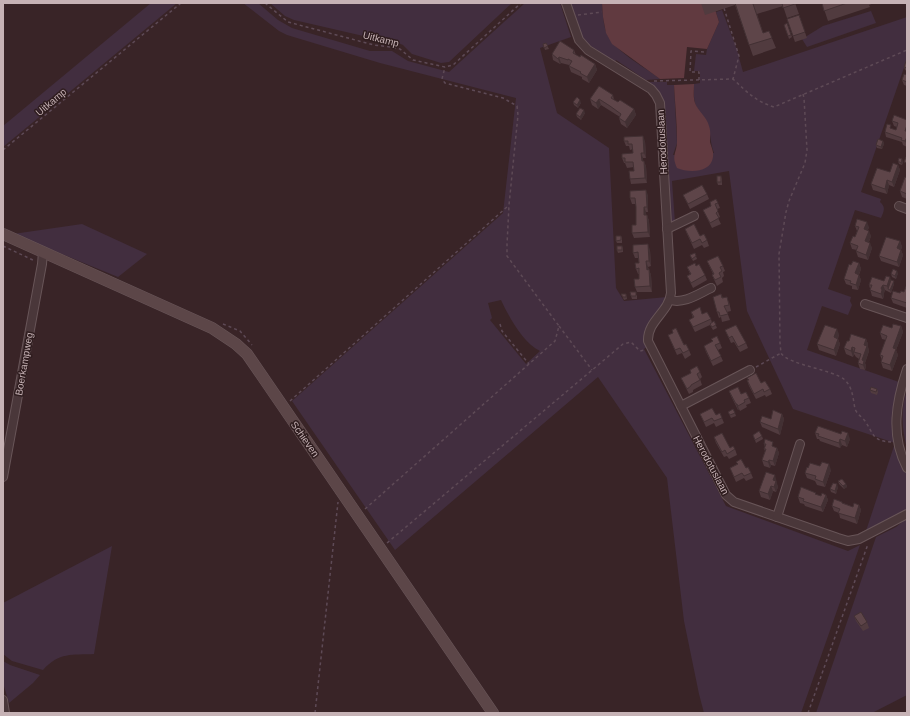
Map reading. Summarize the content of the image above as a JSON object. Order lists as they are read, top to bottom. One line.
{"streets":{"street":["Herodotuslaan","Boerkampweg","Schieven"],"path":["Uitkamp"]},"crossings":[["Boerkampweg","Schieven"]]}
